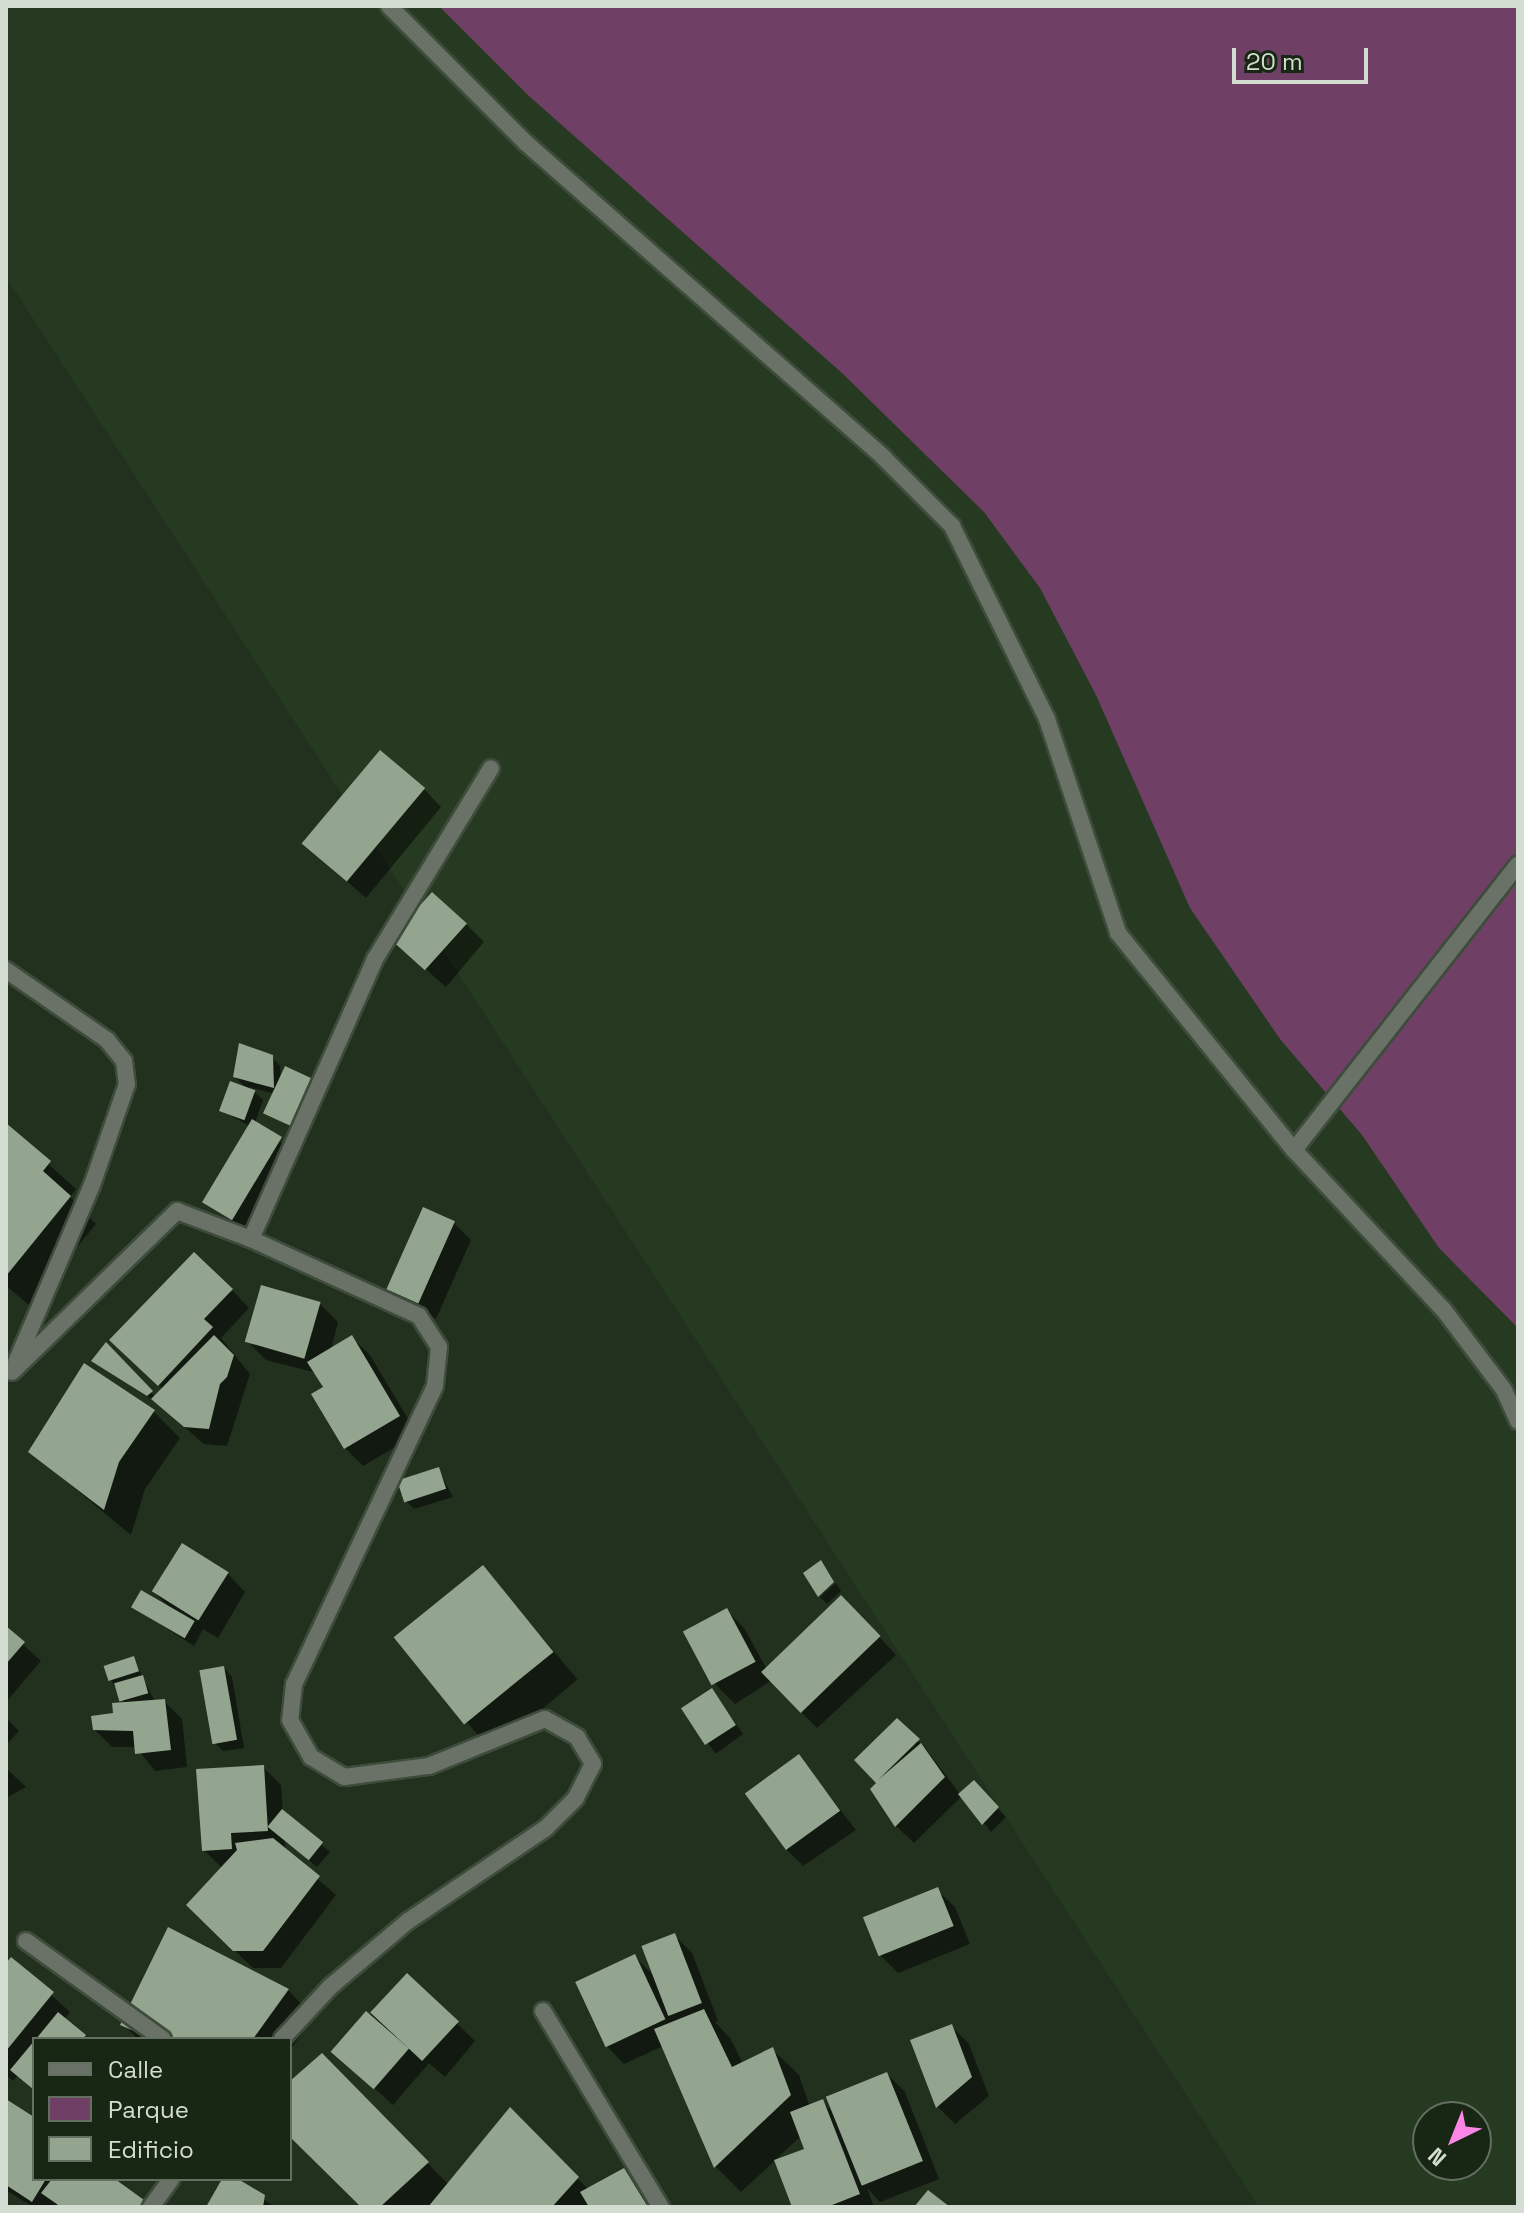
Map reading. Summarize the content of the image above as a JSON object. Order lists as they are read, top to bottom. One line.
{"legend":["Calle","Parque","Edificio"],"scale_bar":"20 m","north":"bottom left"}
